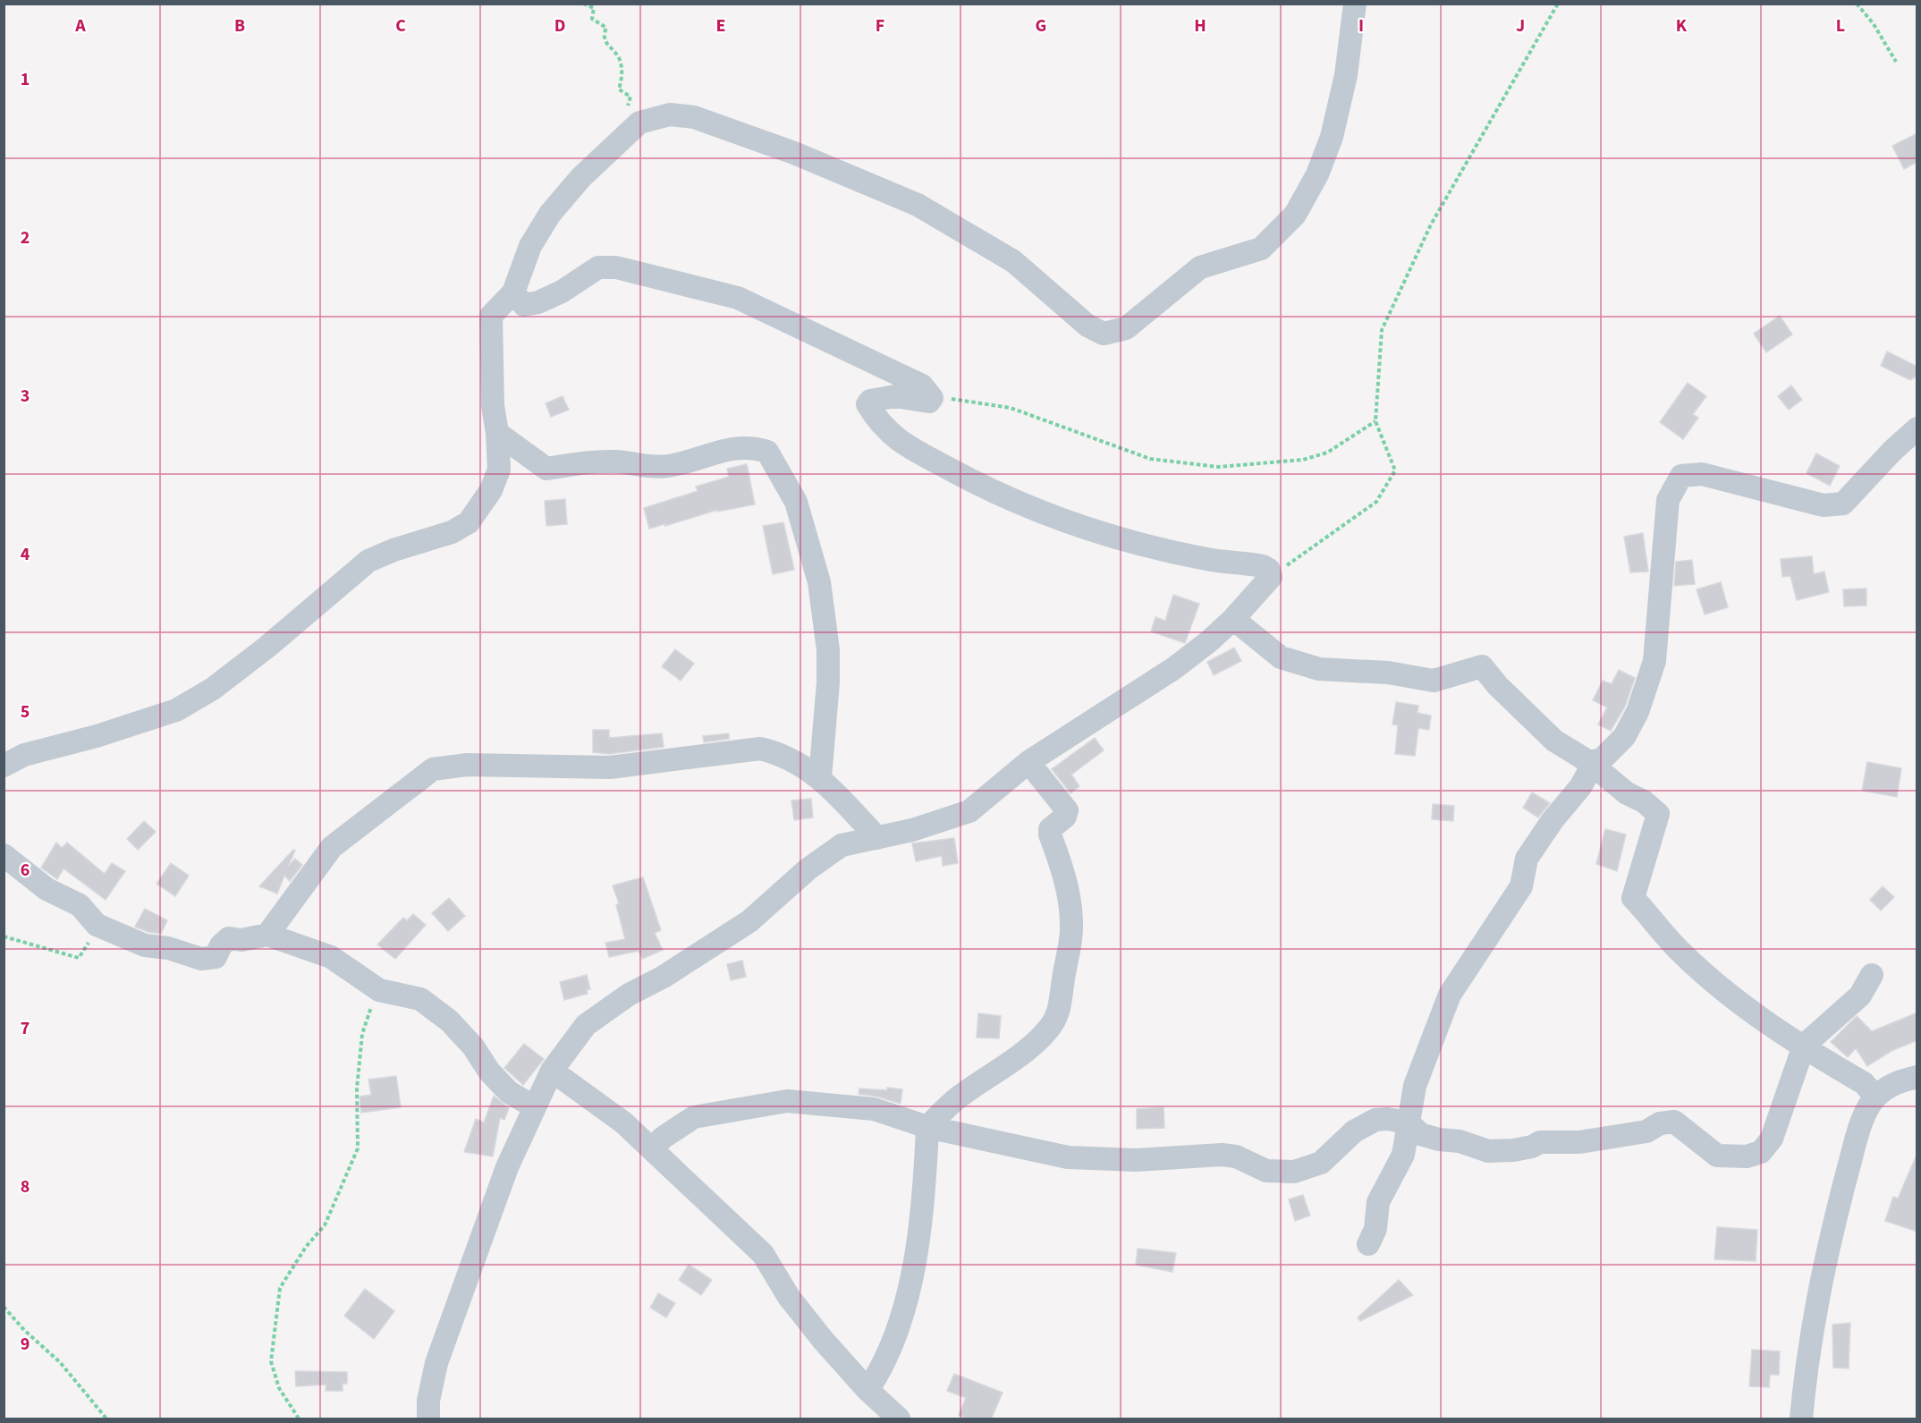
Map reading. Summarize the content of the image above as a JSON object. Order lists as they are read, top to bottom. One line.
{"grid":{"columns":["A","B","C","D","E","F","G","H","I","J","K","L"],"rows":["1","2","3","4","5","6","7","8","9"]}}
